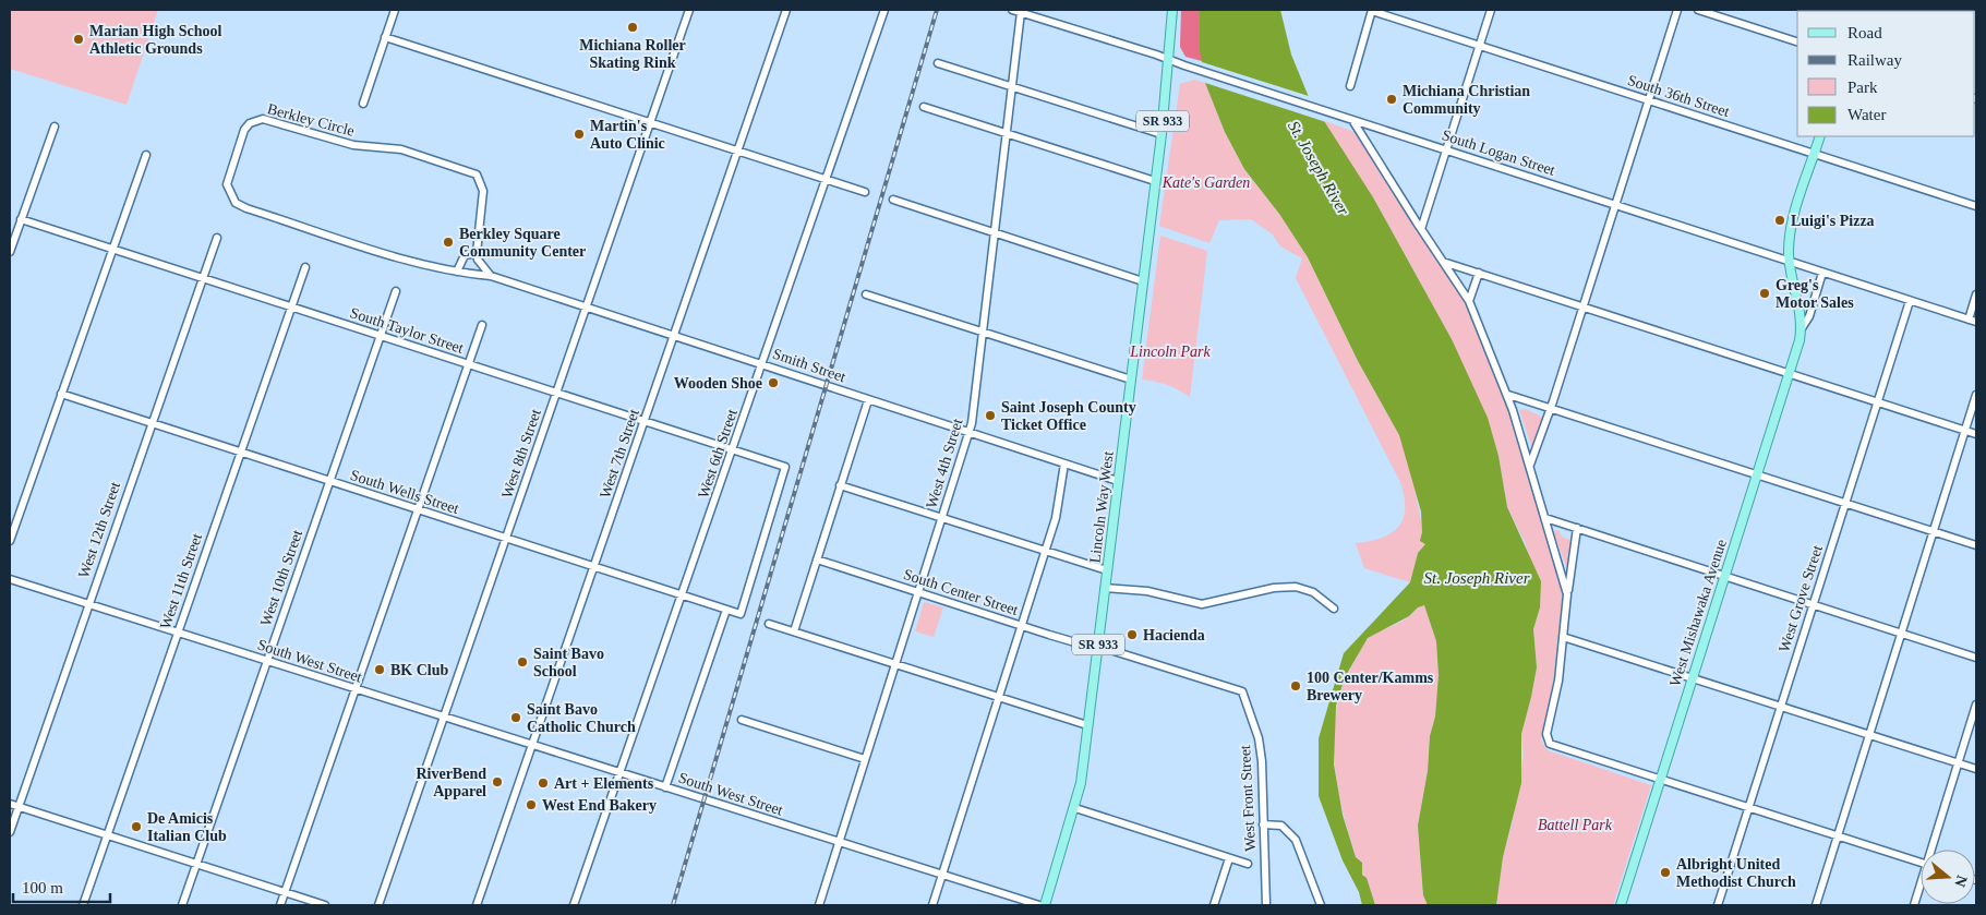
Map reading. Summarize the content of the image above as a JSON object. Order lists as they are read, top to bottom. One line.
{"streets":{"main road":["SR 933","Lincoln Way West","West Mishawaka Avenue"],"street":["South 36th Street","Berkley Circle","South Logan Street","South Taylor Street","Smith Street","West 8th Street","West 7th Street","West 6th Street","West 4th Street","South Wells Street","West 12th Street","West 10th Street","West 11th Street","South Center Street","West Grove Street","South West Street","West Front Street"]},"crossings":[["South 36th Street","West Mishawaka Avenue"],["Berkley Circle","Smith Street"],["South Logan Street","West 4th Street"],["South Logan Street","Lincoln Way West"],["South Logan Street","West Grove Street"],["South Logan Street","West Mishawaka Avenue"],["South Taylor Street","West 8th Street"],["South Taylor Street","West 7th Street"],["South Taylor Street","West 6th Street"],["South Taylor Street","South Wells Street"],["South Taylor Street","West 12th Street"],["South Taylor Street","West 10th Street"],["South Taylor Street","West 11th Street"],["Smith Street","West 8th Street"],["Smith Street","West 7th Street"],["Smith Street","West 6th Street"],["Smith Street","West 4th Street"],["Smith Street","Lincoln Way West"],["West 8th Street","South Wells Street"],["West 8th Street","South West Street"],["West 7th Street","South Wells Street"],["West 7th Street","South West Street"],["West 6th Street","South Wells Street"],["West 6th Street","South West Street"],["West 4th Street","South Center Street"],["West 4th Street","South West Street"],["South Wells Street","West 12th Street"],["South Wells Street","West 10th Street"],["South Wells Street","West 11th Street"],["Lincoln Way West","South Center Street"],["West 12th Street","South West Street"],["West 10th Street","South West Street"],["West 11th Street","South West Street"],["South Center Street","West Front Street"]],"water":["St. Joseph River"],"parks":["Kate's Garden","Lincoln Park","Battell Park"],"places":["Michiana Roller Skating Rink","Marian High School Athletic Grounds","Michiana Christian Community","Martin's Auto Clinic","Luigi's Pizza","Berkley Square Community Center","Greg's Motor Sales","Wooden Shoe","Saint Joseph County Ticket Office","Hacienda","Saint Bavo School","BK Club","100 Center/Kamms Brewery","Saint Bavo Catholic Church","RiverBend Apparel","Art + Elements","West End Bakery","De Amicis Italian Club","Albright United Methodist Church"],"legend":["Road","Railway","Park","Water"],"scale_bar":"100 m","north":"right"}
